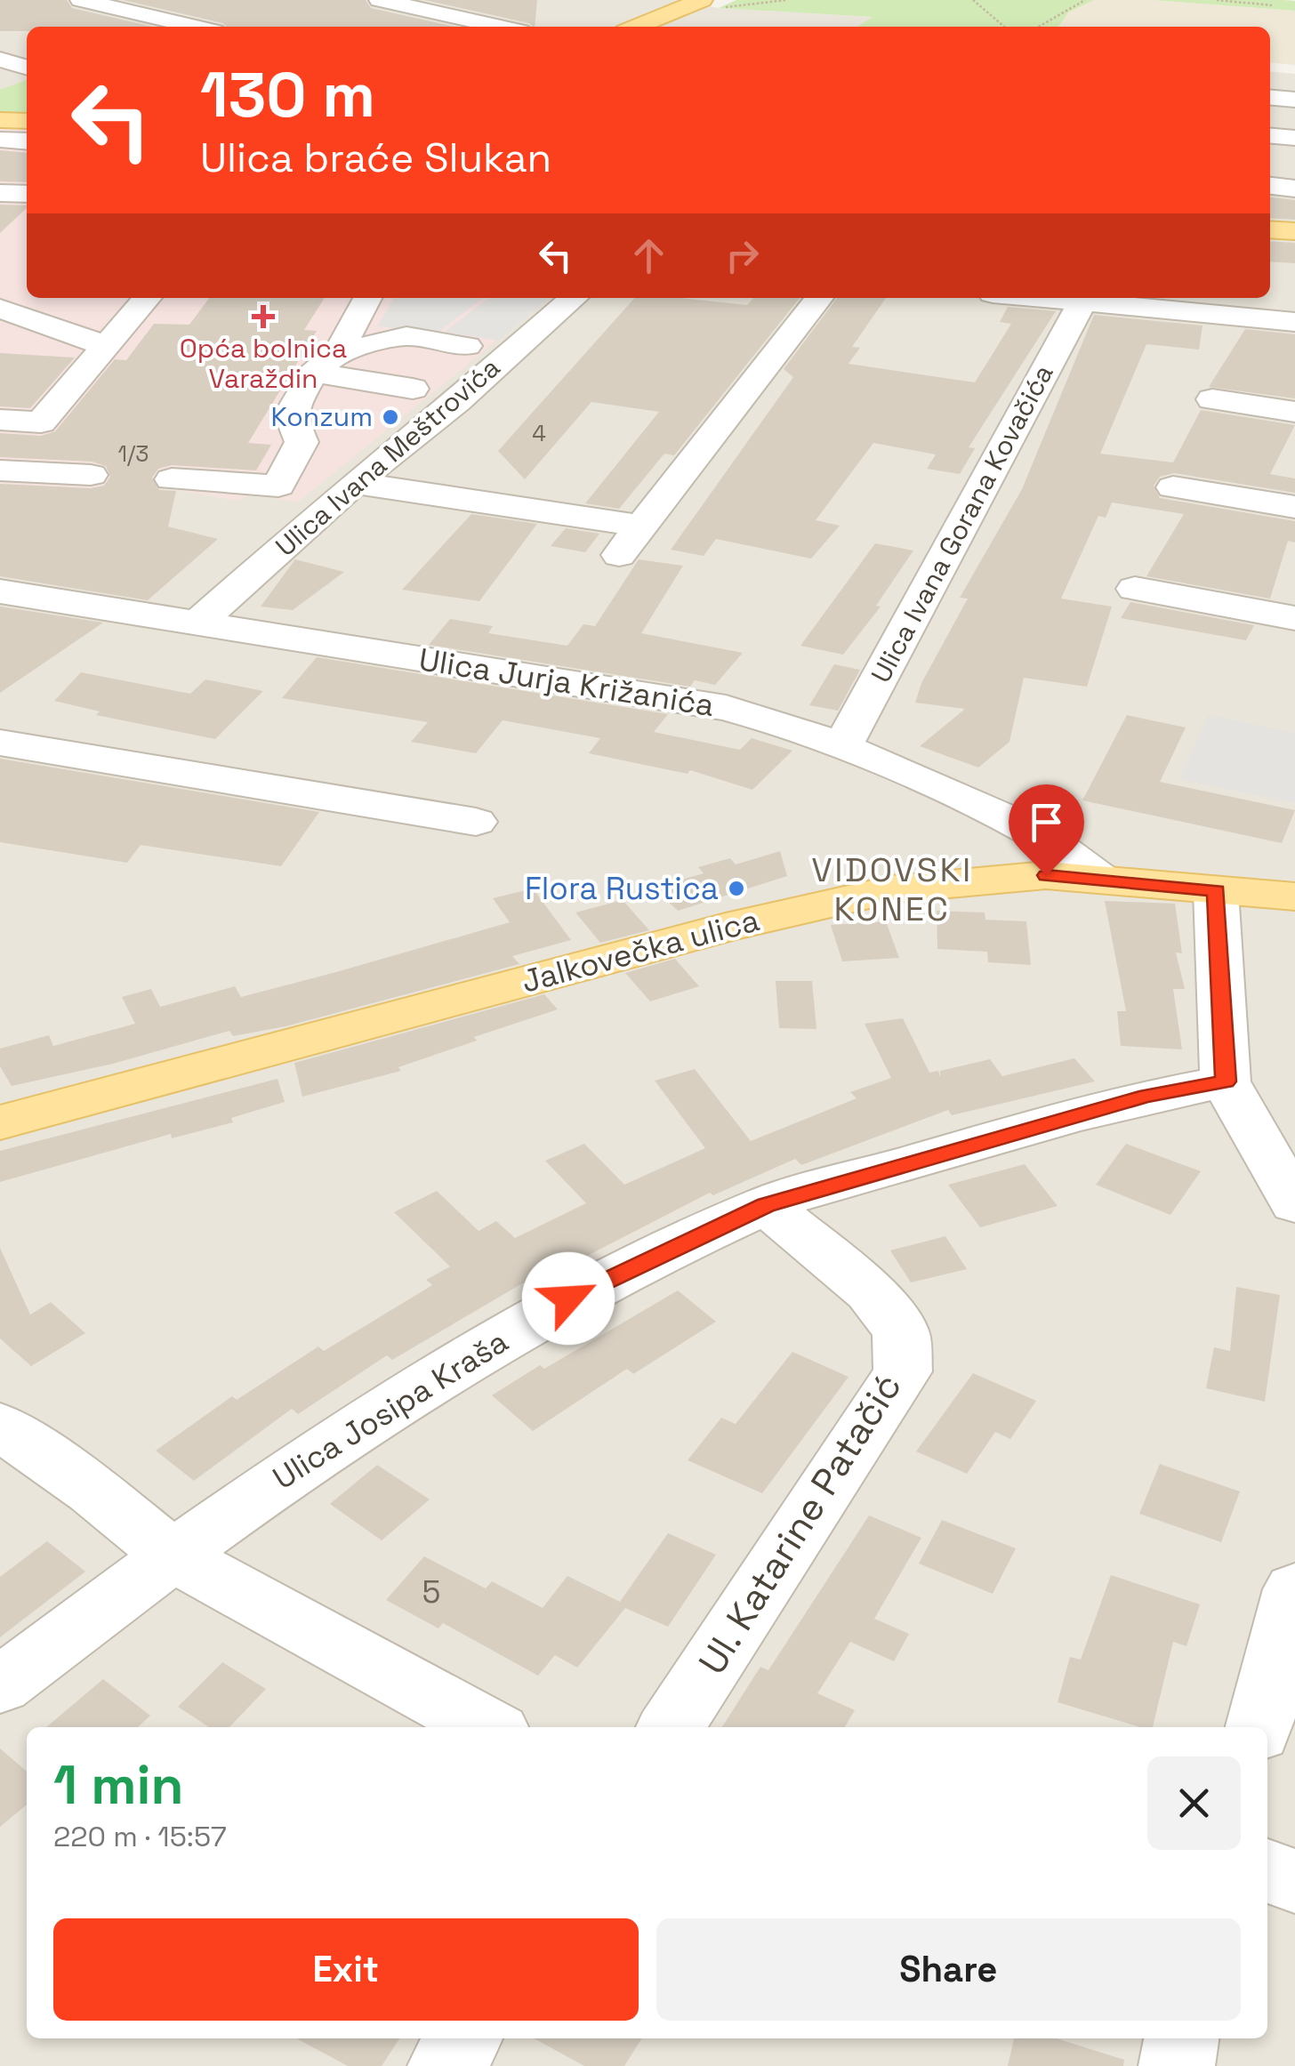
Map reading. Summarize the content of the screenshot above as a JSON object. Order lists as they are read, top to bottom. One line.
{"streets":{"main road":["Jalkovečka ulica"],"street":["Ulica Ivana Meštrovića","Ulica Ivana Gorana Kovačića","Ulica Jurja Križanića","Ulica Josipa Kraša","Ul. Katarine Patačić"]},"crossings":[["Ulica Ivana Meštrovića","Ulica Jurja Križanića"],["Ulica Ivana Gorana Kovačića","Ulica Jurja Križanića"],["Ulica Jurja Križanića","Jalkovečka ulica"],["Ulica Josipa Kraša","Ul. Katarine Patačić"]],"districts":["VIDOVSKI KONEC"],"places":{"health":["Opća bolnica Varaždin"],"other":["Konzum","Flora Rustica"]},"house_numbers":["4","1/3","5"],"page":{"turn":["130 m","Ulica braće Slukan"],"heading":["1 min","220 m · 15:57"],"buttons":["Exit","Share"]}}
